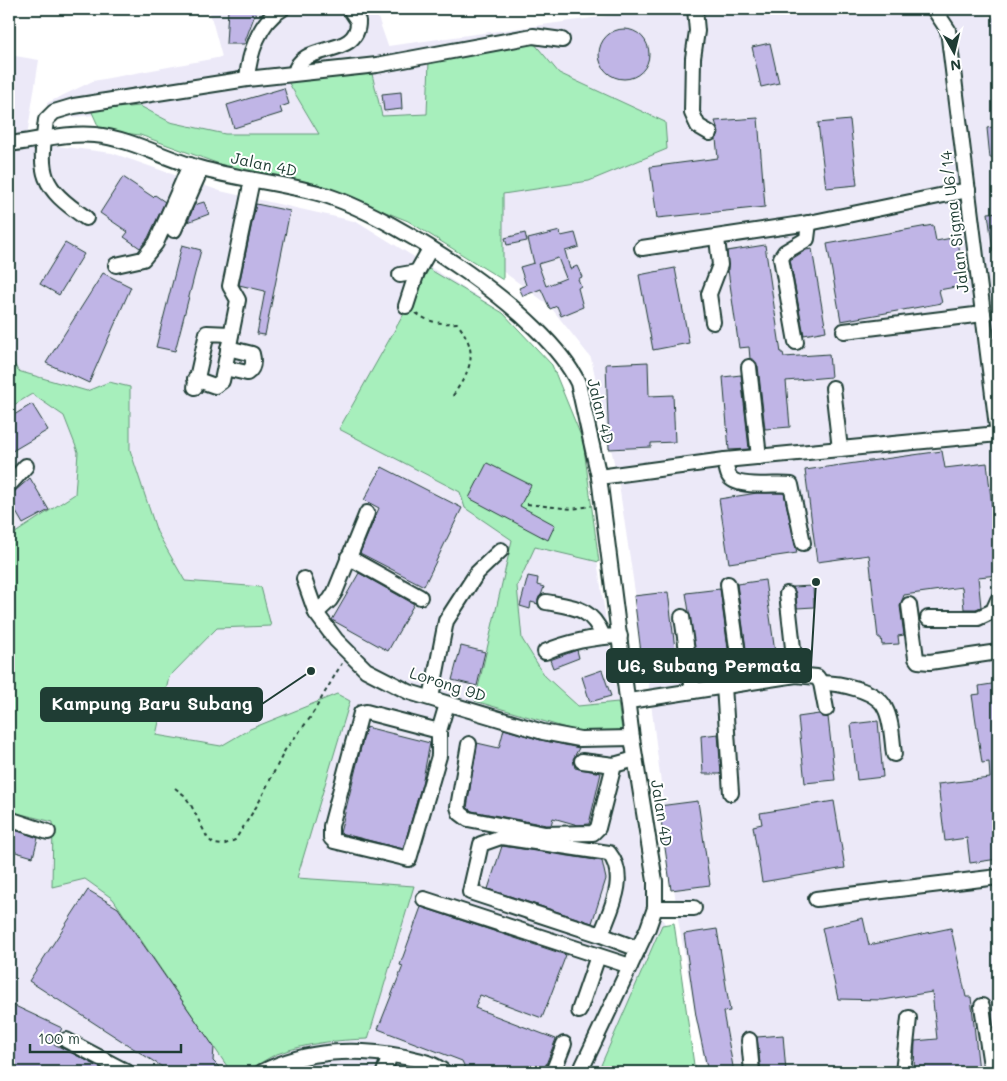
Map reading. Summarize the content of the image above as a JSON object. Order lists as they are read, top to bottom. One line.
{"streets":{"street":["Jalan 4D","Jalan Sigma U6/14","Lorong 9D"]},"crossings":[["Jalan 4D","Lorong 9D"]],"places":["U6, Subang Permata","Kampung Baru Subang"],"scale_bar":"100 m","north":"bottom"}
